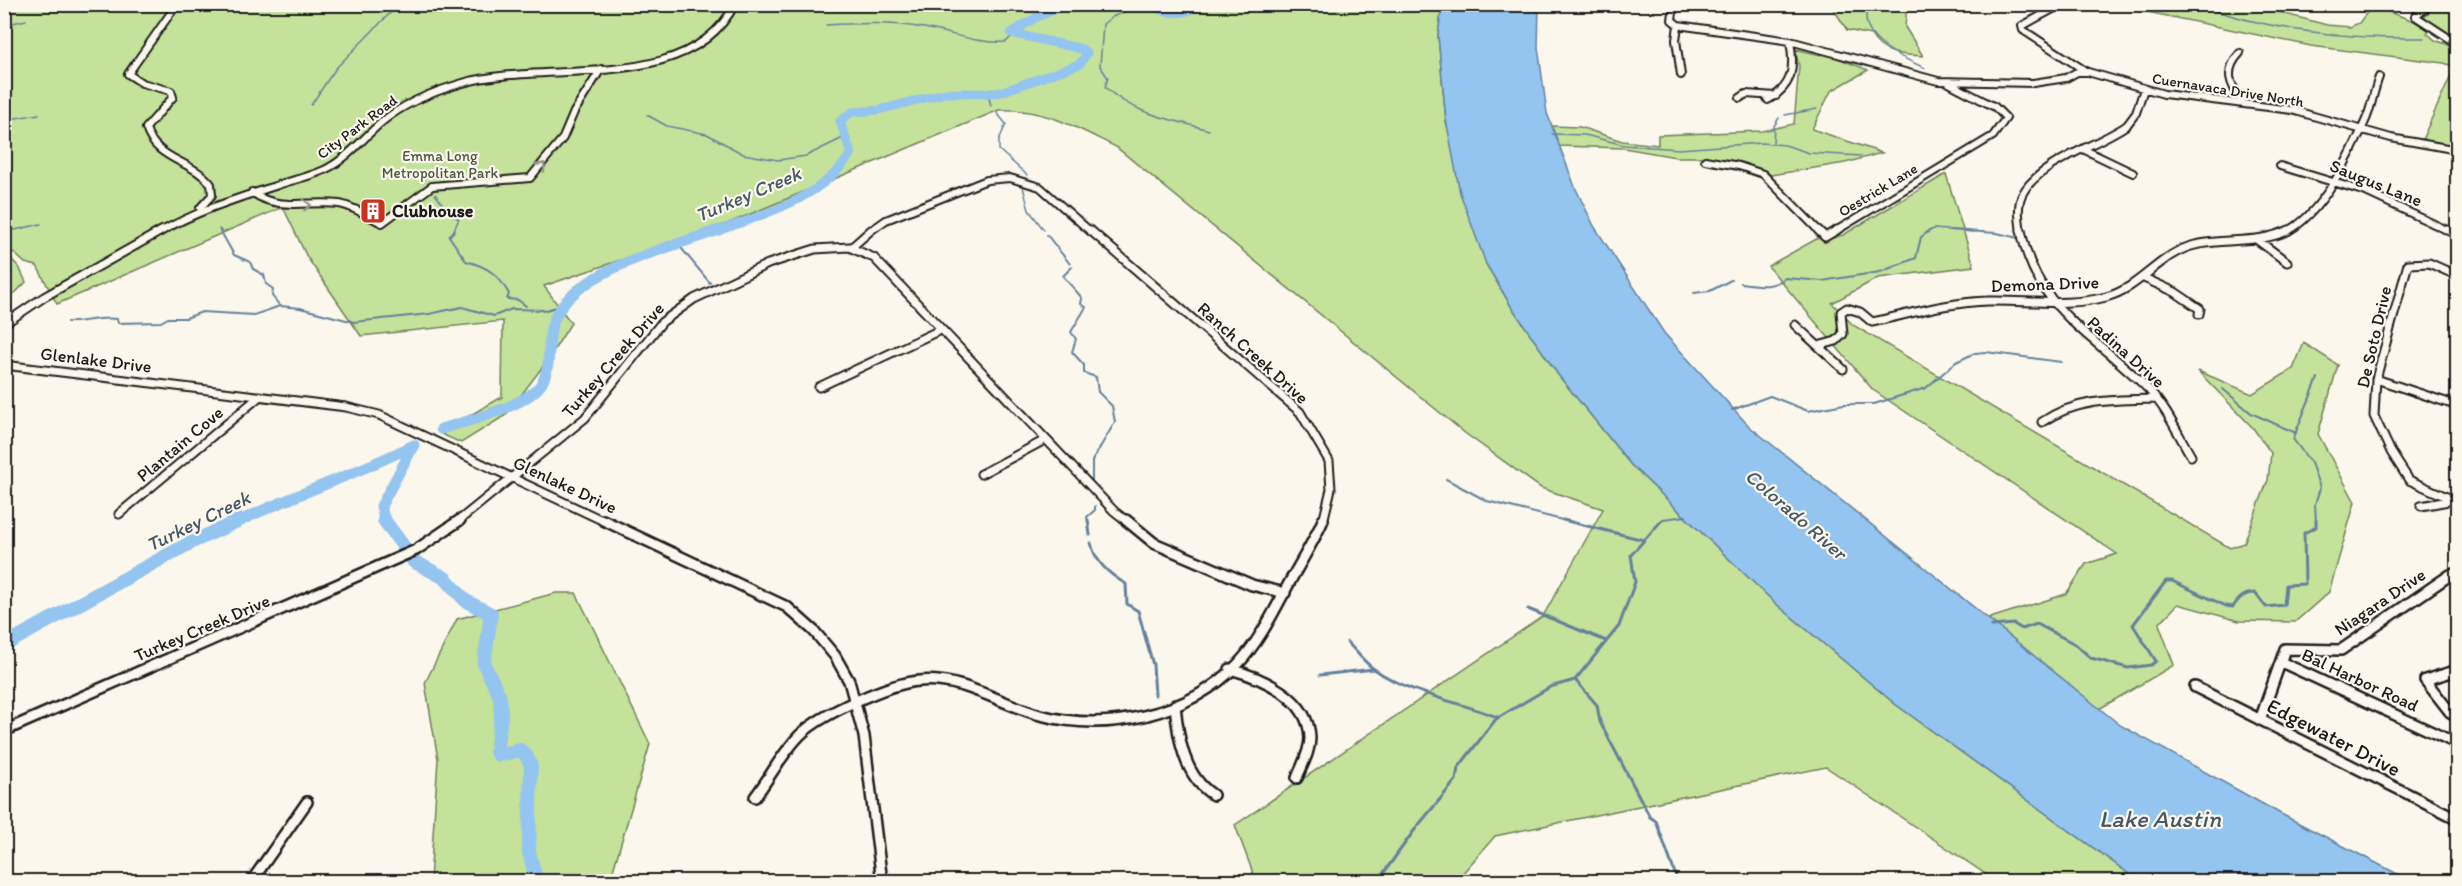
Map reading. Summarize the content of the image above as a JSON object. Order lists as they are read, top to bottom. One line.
{"streets":{"street":["Cuernavaca Drive North","City Park Road","Saugus Lane","Oestrick Lane","Demona Drive","De Soto Drive","Padina Drive","Ranch Creek Drive","Glenlake Drive","Turkey Creek Drive","Plantain Cove","Niagara Drive","Bal Harbor Road","Edgewater Drive"]},"crossings":[["Cuernavaca Drive North","Demona Drive"],["Cuernavaca Drive North","Padina Drive"],["Saugus Lane","Demona Drive"],["Demona Drive","Padina Drive"],["Ranch Creek Drive","Glenlake Drive"],["Ranch Creek Drive","Turkey Creek Drive"],["Glenlake Drive","Turkey Creek Drive"],["Glenlake Drive","Plantain Cove"],["Niagara Drive","Bal Harbor Road"]],"water":["Turkey Creek","Colorado River","Lake Austin"],"parks":["Emma Long Metropolitan Park"],"places":{"building":["Clubhouse"]}}
